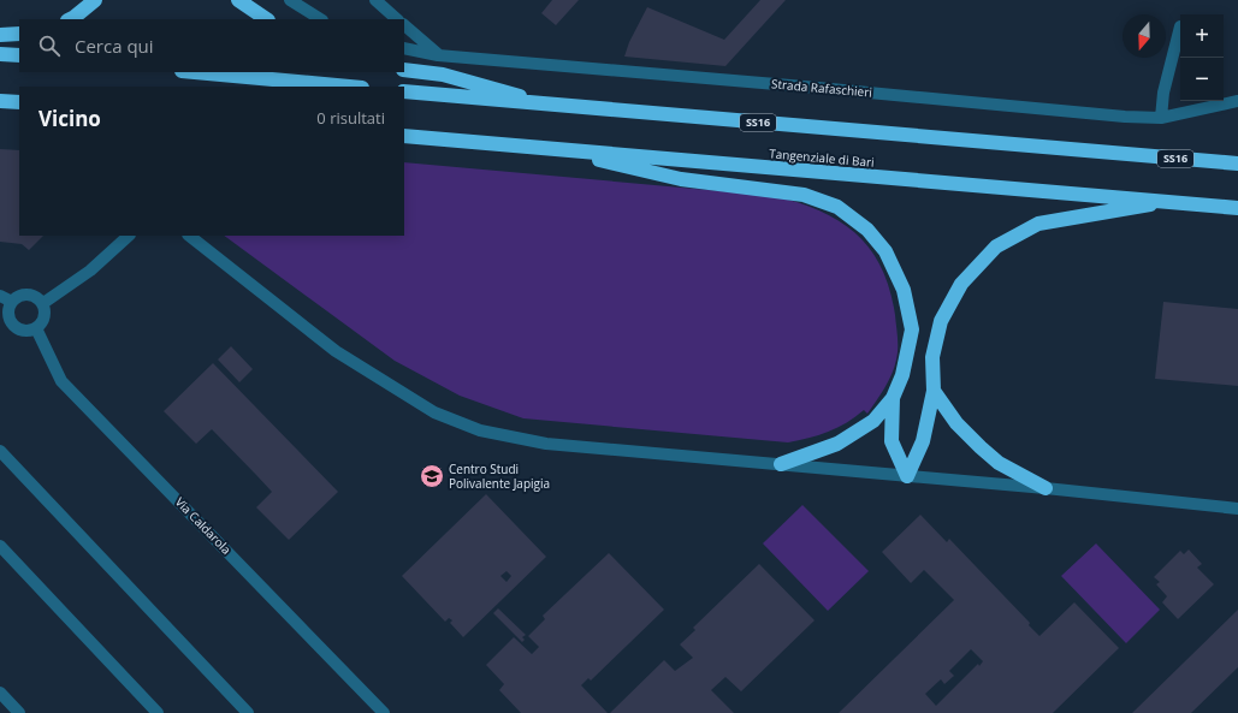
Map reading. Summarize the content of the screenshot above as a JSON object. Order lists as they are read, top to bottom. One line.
{"streets":{"highway":["SS16","Tangenziale di Bari"],"street":["Strada Rafaschieri","Via Caldarola"]},"places":{"school or university":["Centro Studi Polivalente Japigia"]},"north":"bottom","page":{"map_buttons":["+","−"],"search":"Cerca qui","heading":["Vicino","0 risultati"]}}
